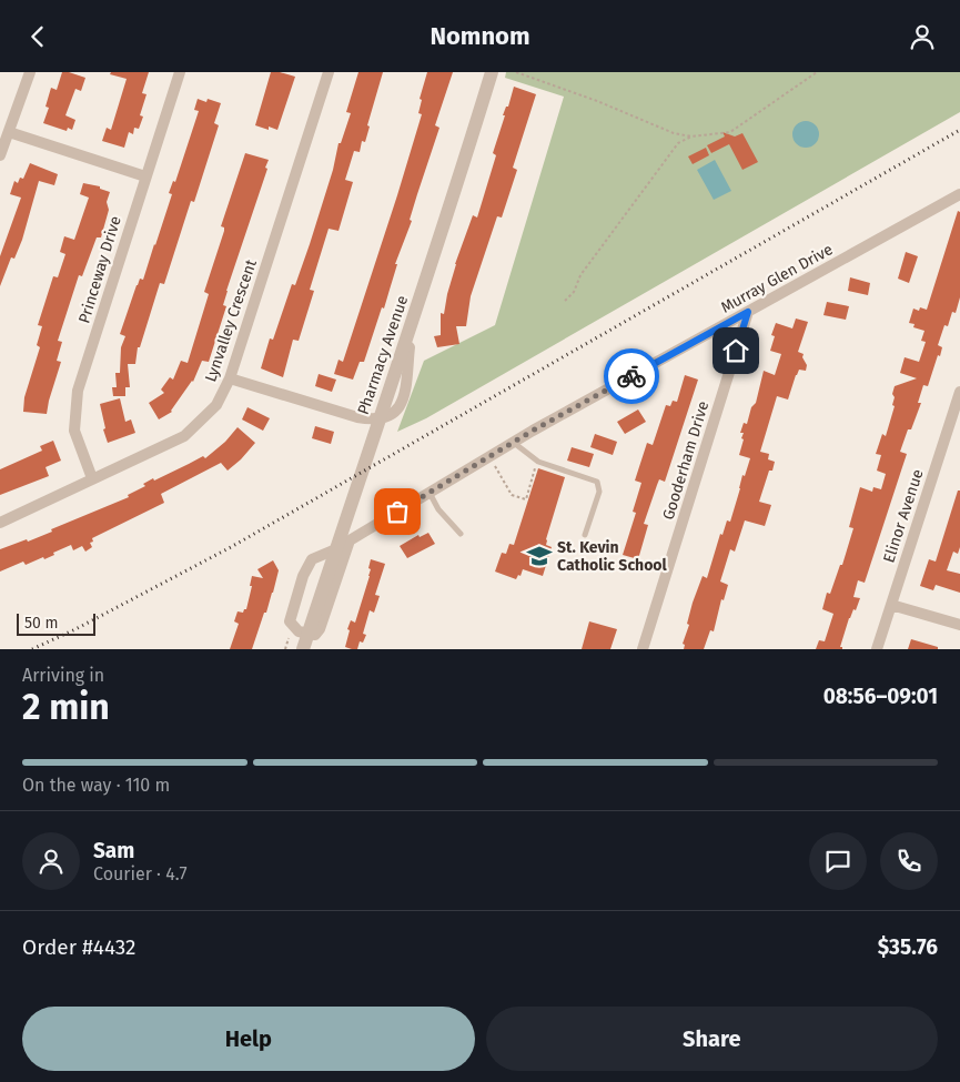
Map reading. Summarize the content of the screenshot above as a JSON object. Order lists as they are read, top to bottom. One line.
{"streets":{"street":["Princeway Drive","Murray Glen Drive","Lynvalley Crescent","Pharmacy Avenue","Gooderham Drive","Elinor Avenue"]},"crossings":[["Princeway Drive","Lynvalley Crescent"],["Murray Glen Drive","Gooderham Drive"]],"places":{"school or university":["St. Kevin Catholic School"]},"scale_bar":"50 m","page":{"header":"Nomnom","scale":"50 m","heading":["2 min","Arriving in","08:56–09:01"],"panel":["Sam","Courier · 4.7","Order #4432","$35.76"],"bar":"On the way · 110 m","buttons":["Help","Share"]}}
